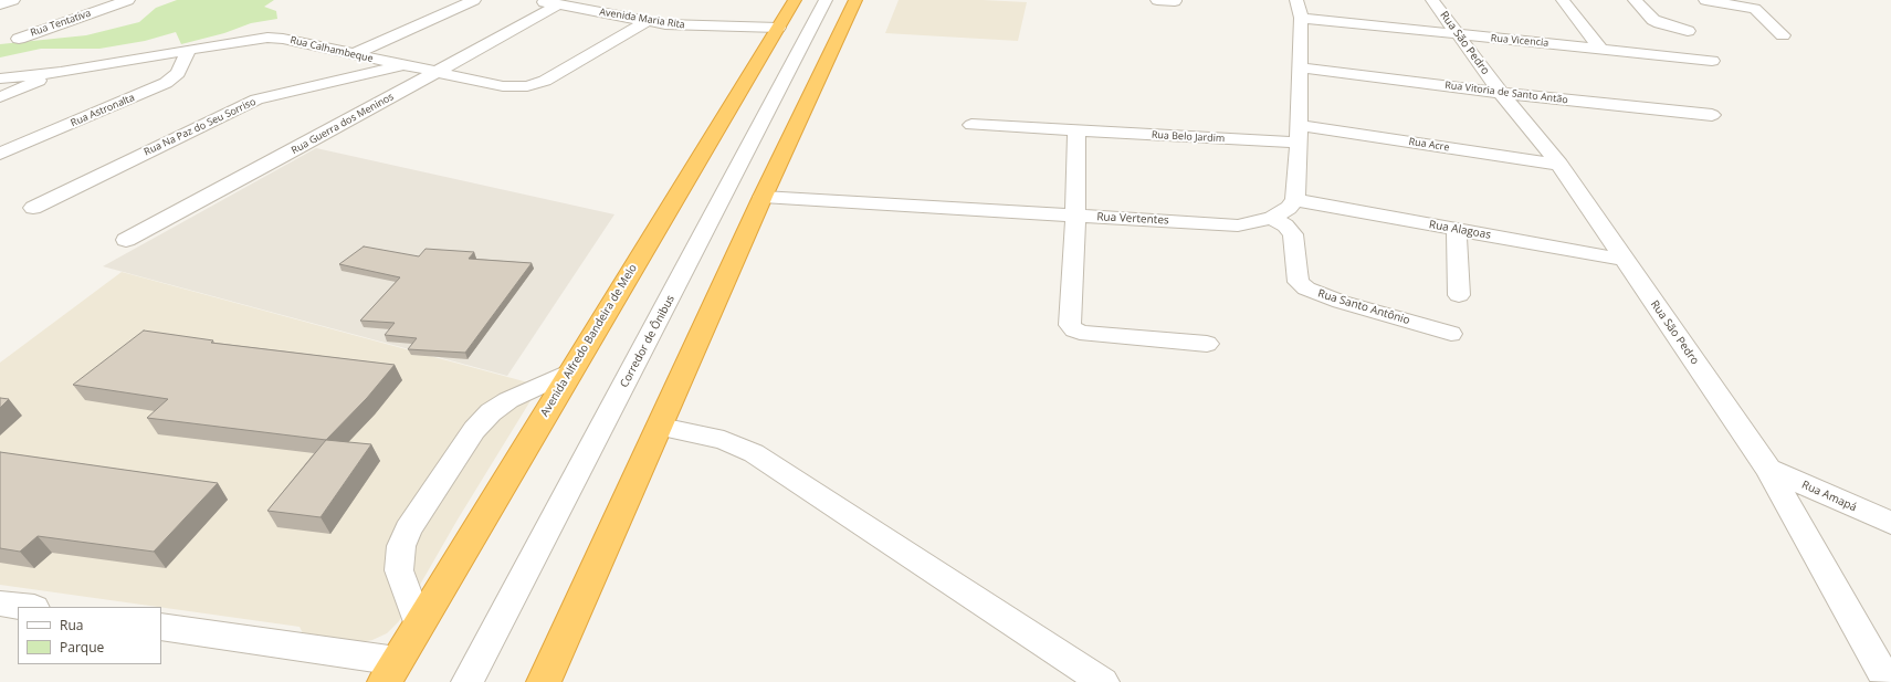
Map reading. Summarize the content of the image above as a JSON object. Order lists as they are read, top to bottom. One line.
{"streets":{"highway":["Avenida Alfredo Bandeira de Melo"],"street":["Avenida Maria Rita","Rua Tentativa","Rua Vicencia","Rua São Pedro","Rua Calhambeque","Rua Vitoria de Santo Antão","Rua Astronalta","Rua Guerra dos Meninos","Rua Na Paz do Seu Sorriso","Rua Belo Jardim","Rua Acre","Rua Vertentes","Rua Alagoas","Rua Santo Antônio","Corredor de Ônibus","Rua Amapá"]},"crossings":[["Avenida Maria Rita","Rua Calhambeque"],["Avenida Maria Rita","Rua Guerra dos Meninos"],["Avenida Maria Rita","Avenida Alfredo Bandeira de Melo"],["Rua Vicencia","Rua São Pedro"],["Rua São Pedro","Rua Vitoria de Santo Antão"],["Rua São Pedro","Rua Acre"],["Rua São Pedro","Rua Alagoas"],["Rua São Pedro","Rua Amapá"],["Rua Calhambeque","Rua Astronalta"],["Rua Calhambeque","Rua Guerra dos Meninos"],["Rua Calhambeque","Rua Na Paz do Seu Sorriso"],["Rua Vertentes","Rua Alagoas"],["Rua Vertentes","Rua Santo Antônio"]],"legend":["Rua","Parque"]}
